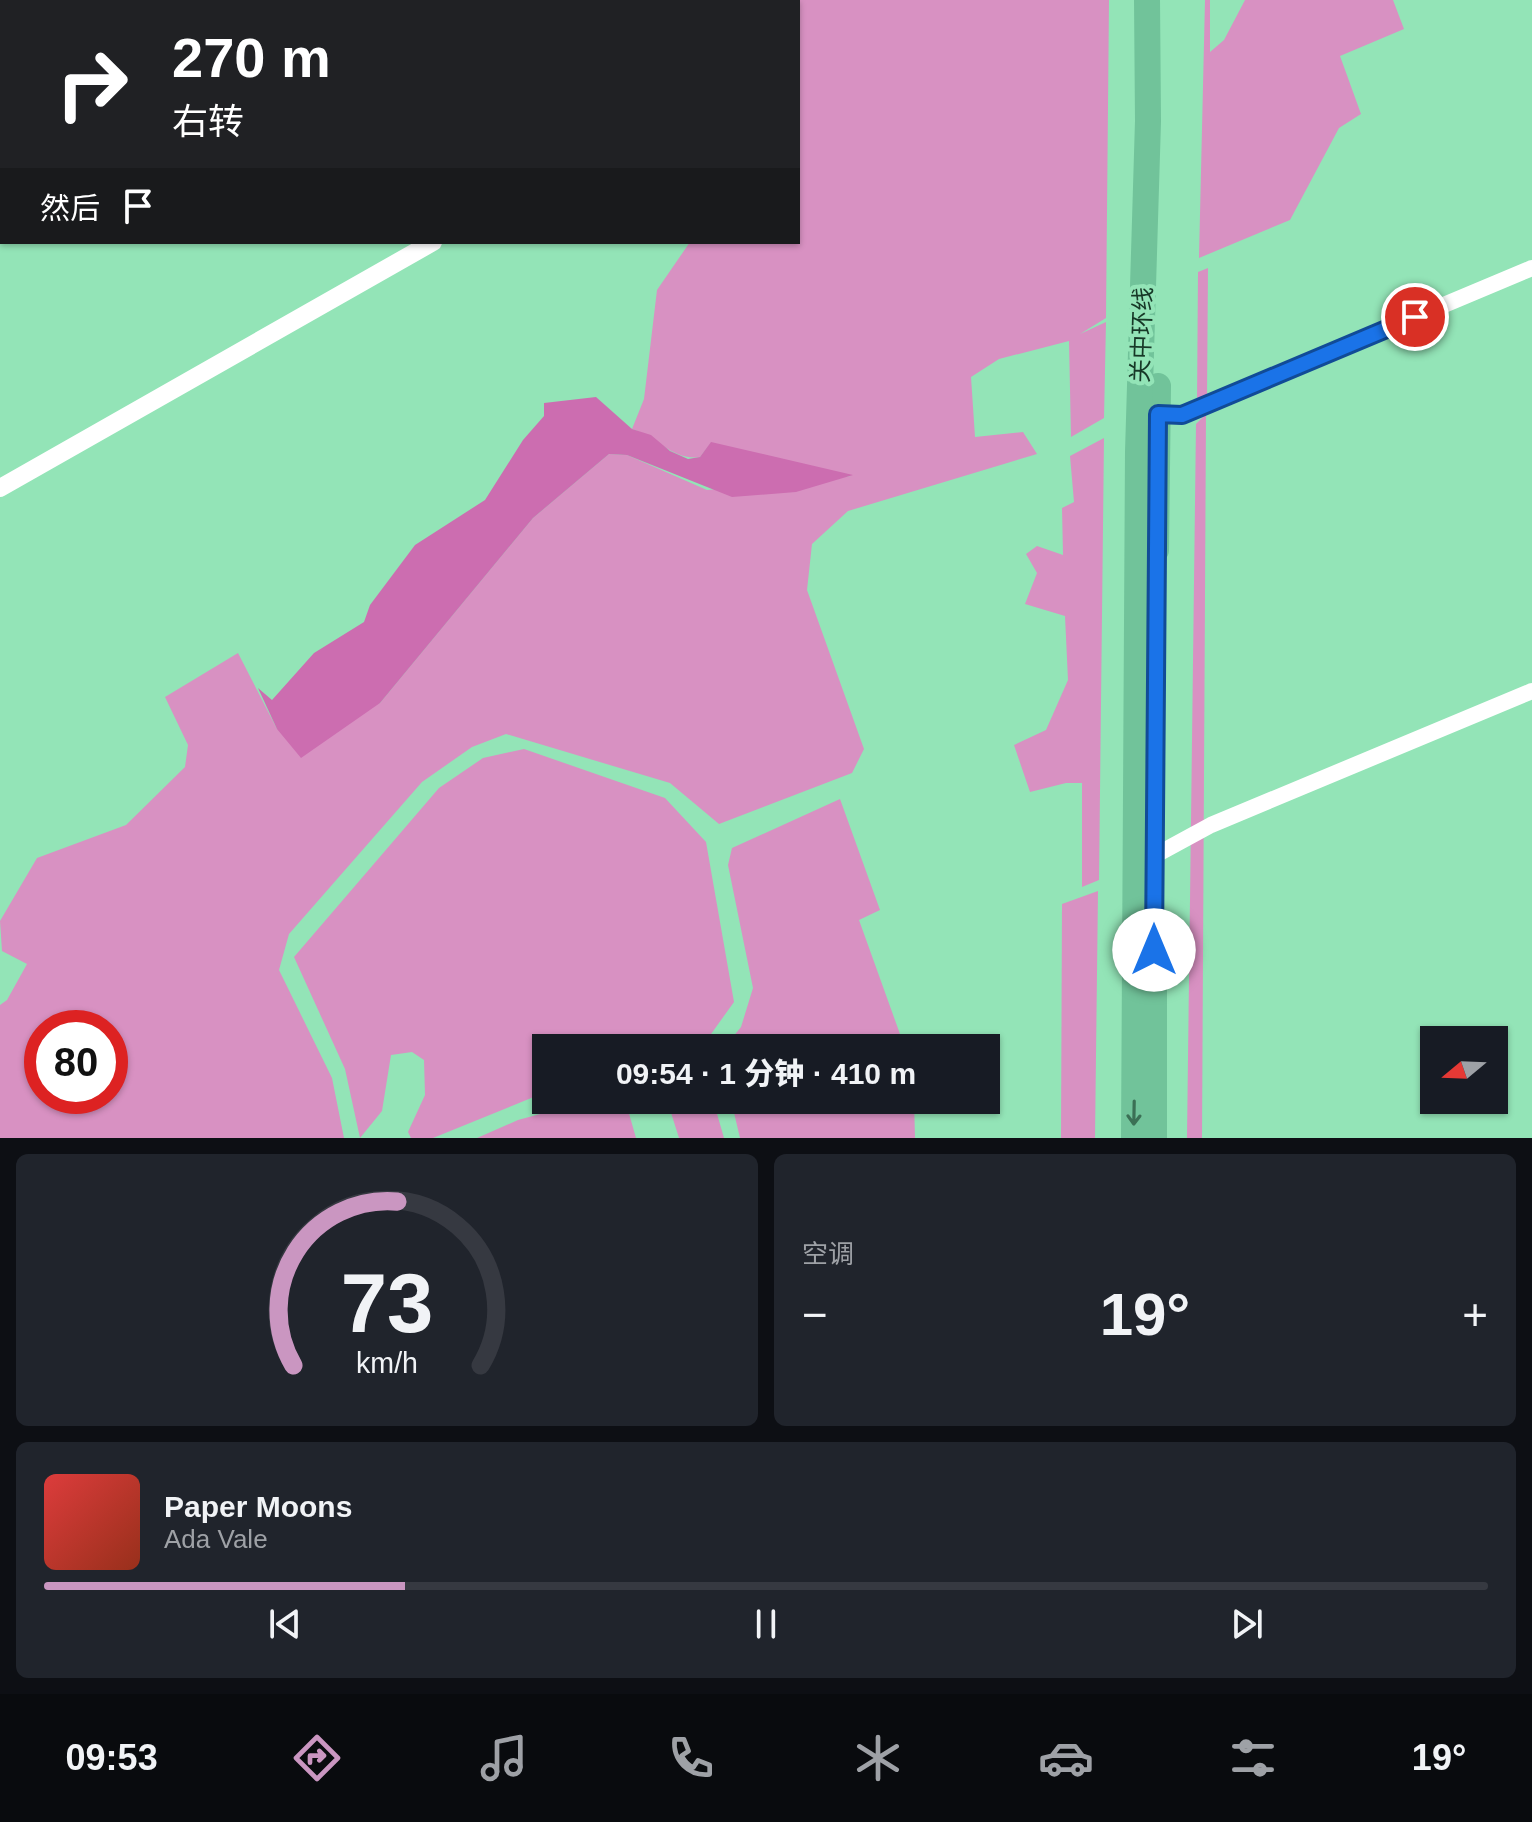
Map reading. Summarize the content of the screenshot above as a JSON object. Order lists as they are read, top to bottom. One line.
{"streets":{"highway":["关中环线"]},"north":"left","page":{"turn":["270 m","右转"],"then":"然后","limit":"80","trip":"09:54 · 1 分钟 · 410 m","tile":"空调","heat":["−","19°","+"],"song":["Paper Moons","Ada Vale"],"tabs":["09:53","19°"],"gauge":["73","km/h"]}}
